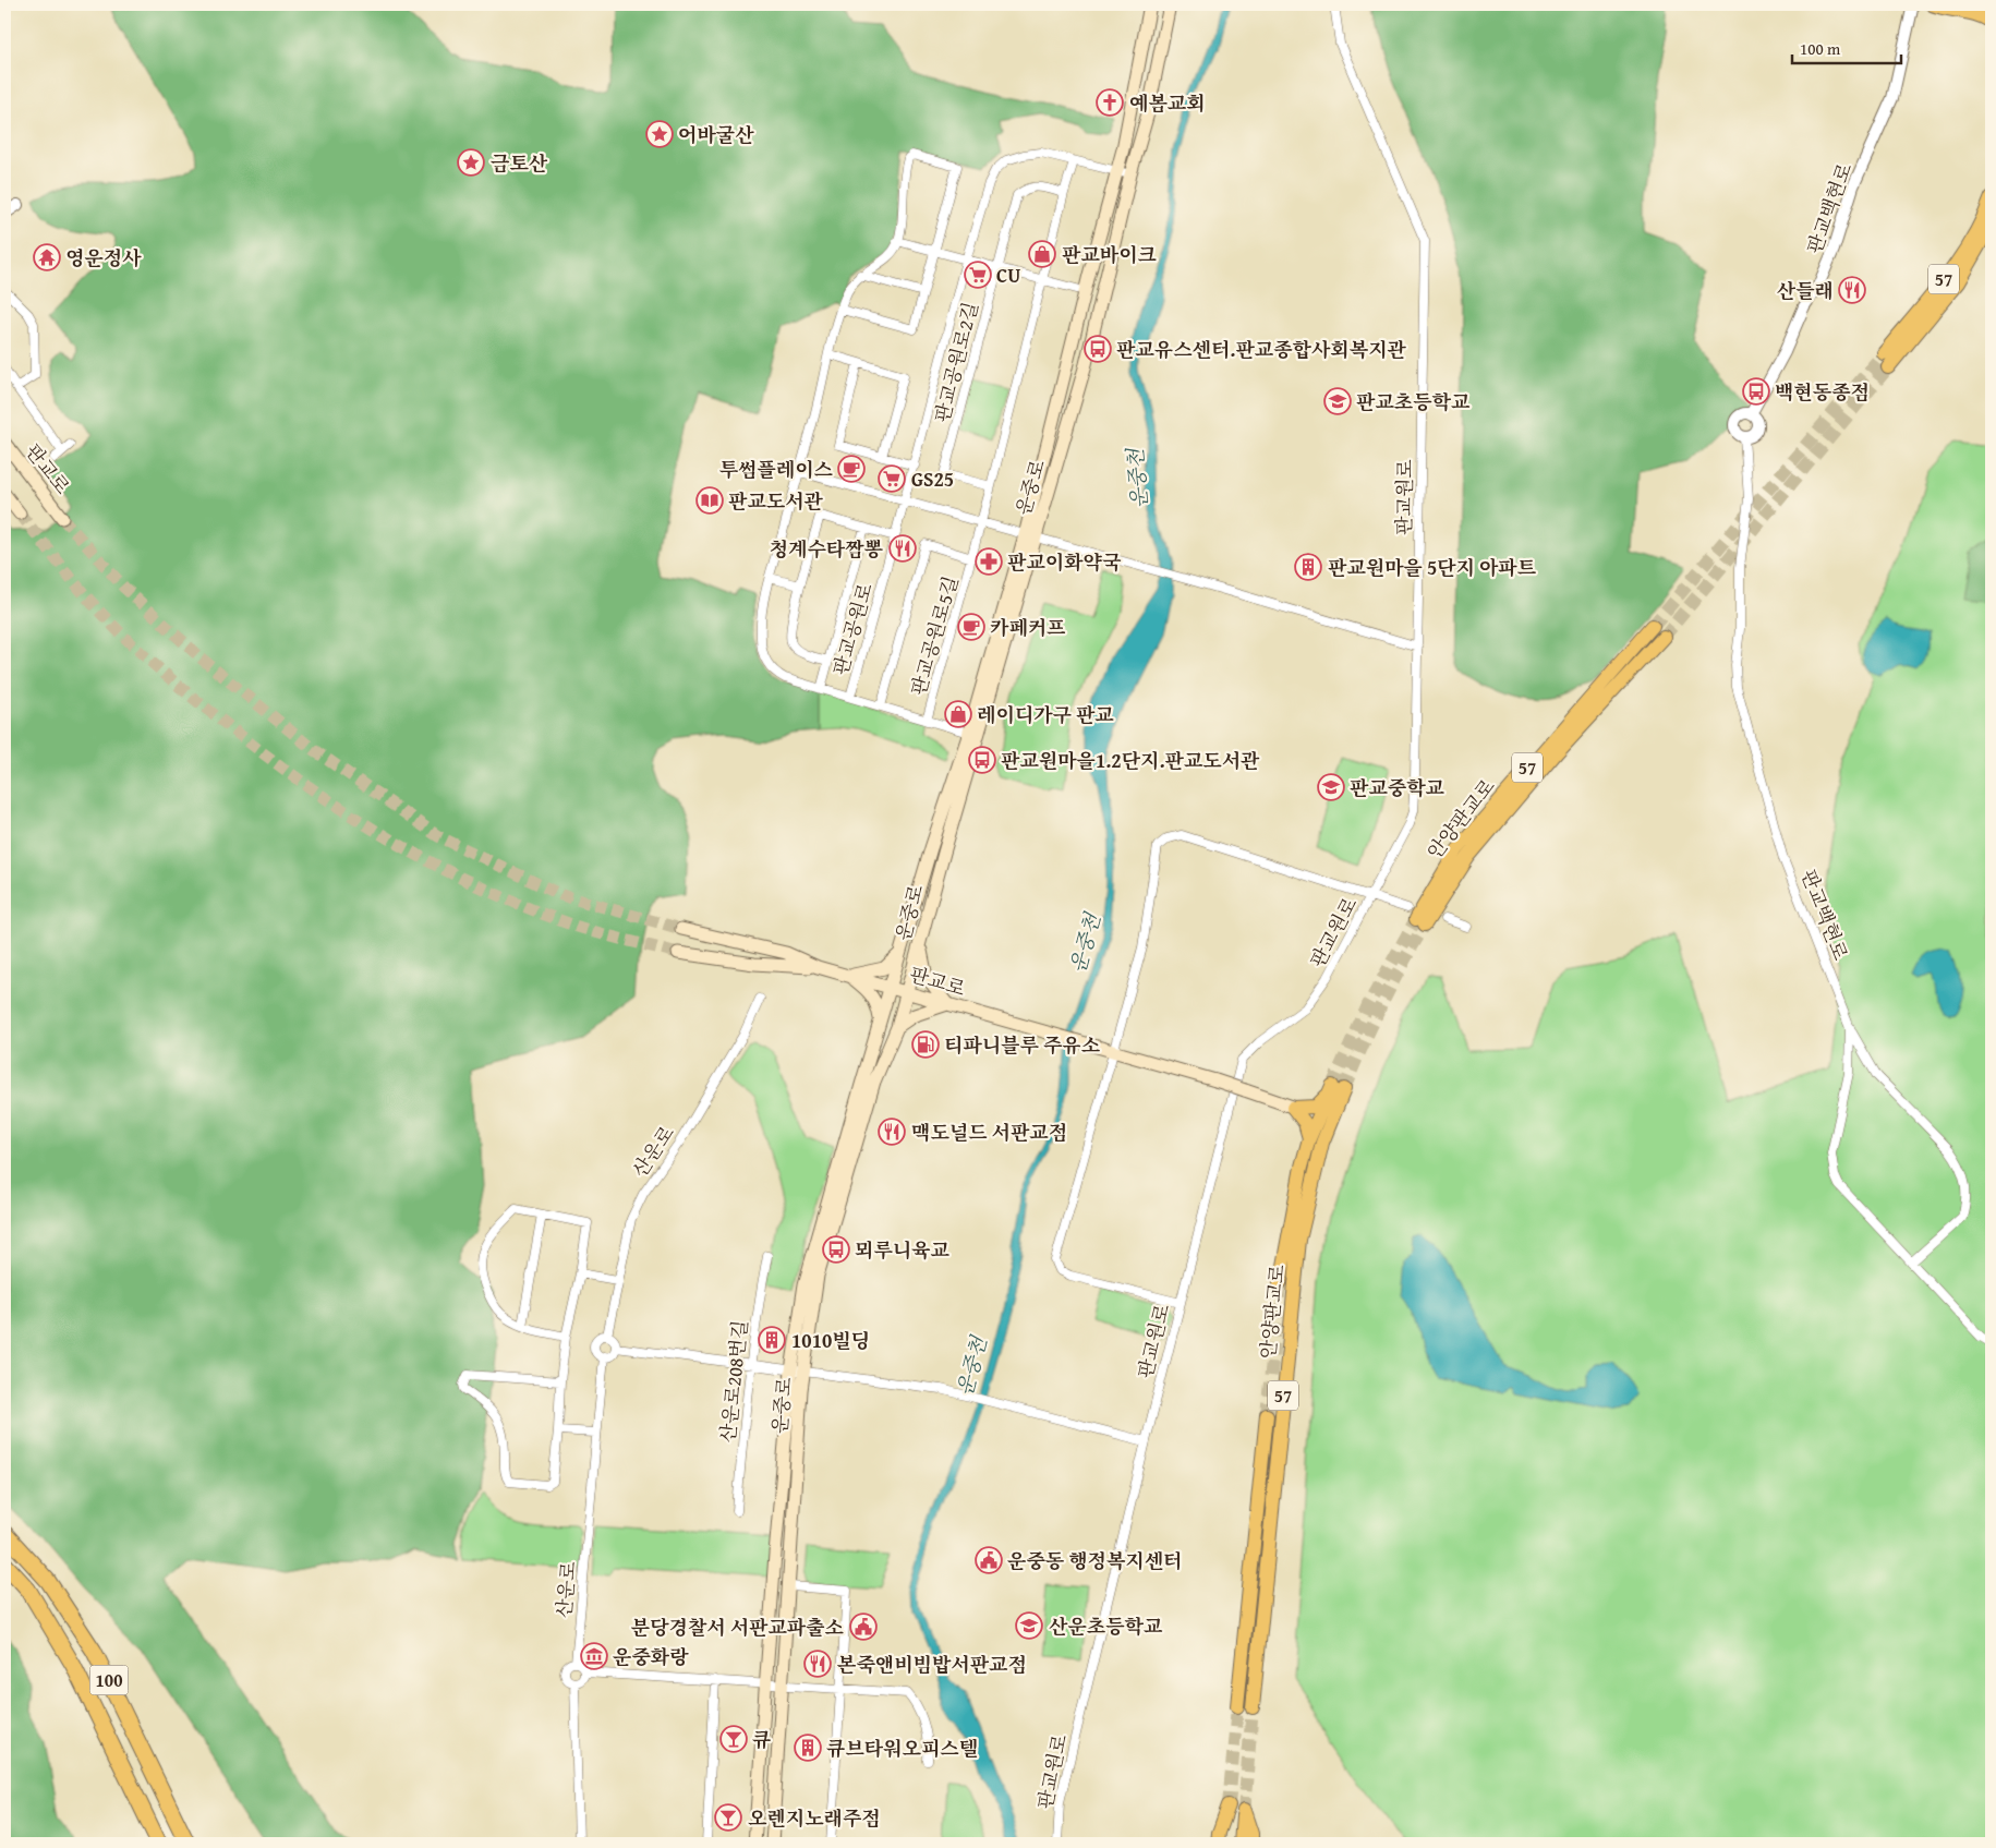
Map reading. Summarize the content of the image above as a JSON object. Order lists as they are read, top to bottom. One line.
{"streets":{"highway":["100"],"main road":["57","판교로","운중로","안양판교로"],"street":["판교백현로","판교공원로2길","판교원로","판교공원로","판교공원로5길","산운로","산운로208번길"]},"crossings":[["판교로","운중로"],["운중로","판교공원로"],["판교공원로","판교공원로5길"]],"water":["운중천"],"places":{"church":["예봄교회"],"place":["어바굴산","금토산"],"shop":["판교바이크","레이디가구 판교"],"temple":["영운정사"],"supermarket":["CU","GS25"],"restaurant":["산들래","청계수타짬뽕","맥도널드 서판교점","본죽앤비빔밥서판교점"],"bus stop":["판교유스센터.판교종합사회복지관","백현동종점","판교원마을1.2단지.판교도서관","뫼루니육교"],"school or university":["판교초등학교","판교중학교","산운초등학교"],"cafe":["투썸플레이스","카페커프"],"library":["판교도서관"],"pharmacy":["판교이화약국"],"building":["판교원마을 5단지 아파트","1010빌딩","큐브타워오피스텔"],"fuel station":["티파니블루 주유소"],"public building":["운중동 행정복지센터","분당경찰서 서판교파출소"],"museum":["운중화랑"],"bar":["큐","오렌지노래주점"]},"scale_bar":"100 m"}
